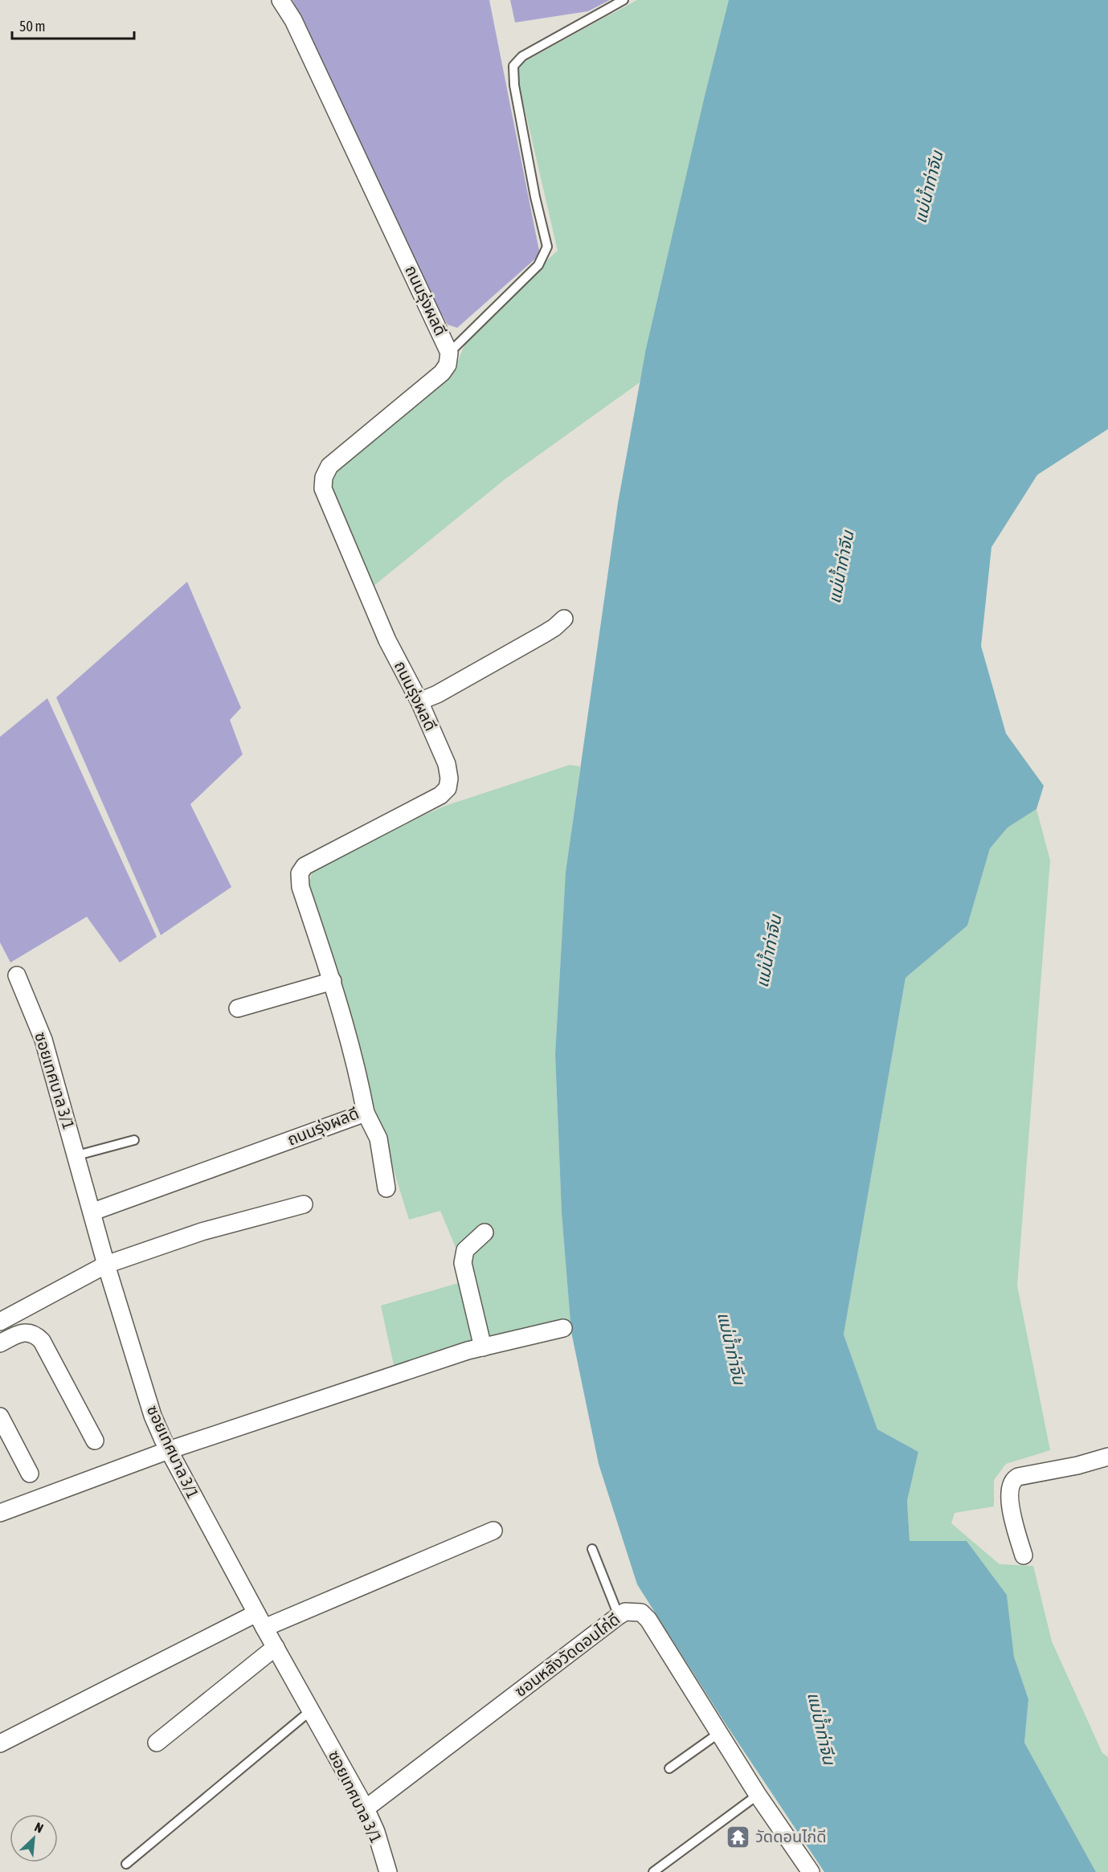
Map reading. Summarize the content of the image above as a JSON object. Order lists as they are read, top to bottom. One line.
{"streets":{"street":["ถนนรุ่งผลดี","ซอยเทศบาล 3/1","ซอนหลังวัดดอนไก่ดี"]},"crossings":[["ถนนรุ่งผลดี","ซอยเทศบาล 3/1"],["ซอยเทศบาล 3/1","ซอนหลังวัดดอนไก่ดี"]],"water":["แม่น้ำท่าจีน"],"places":{"temple":["วัดดอนไก่ดี"]},"scale_bar":"50 m","north":"top right"}
